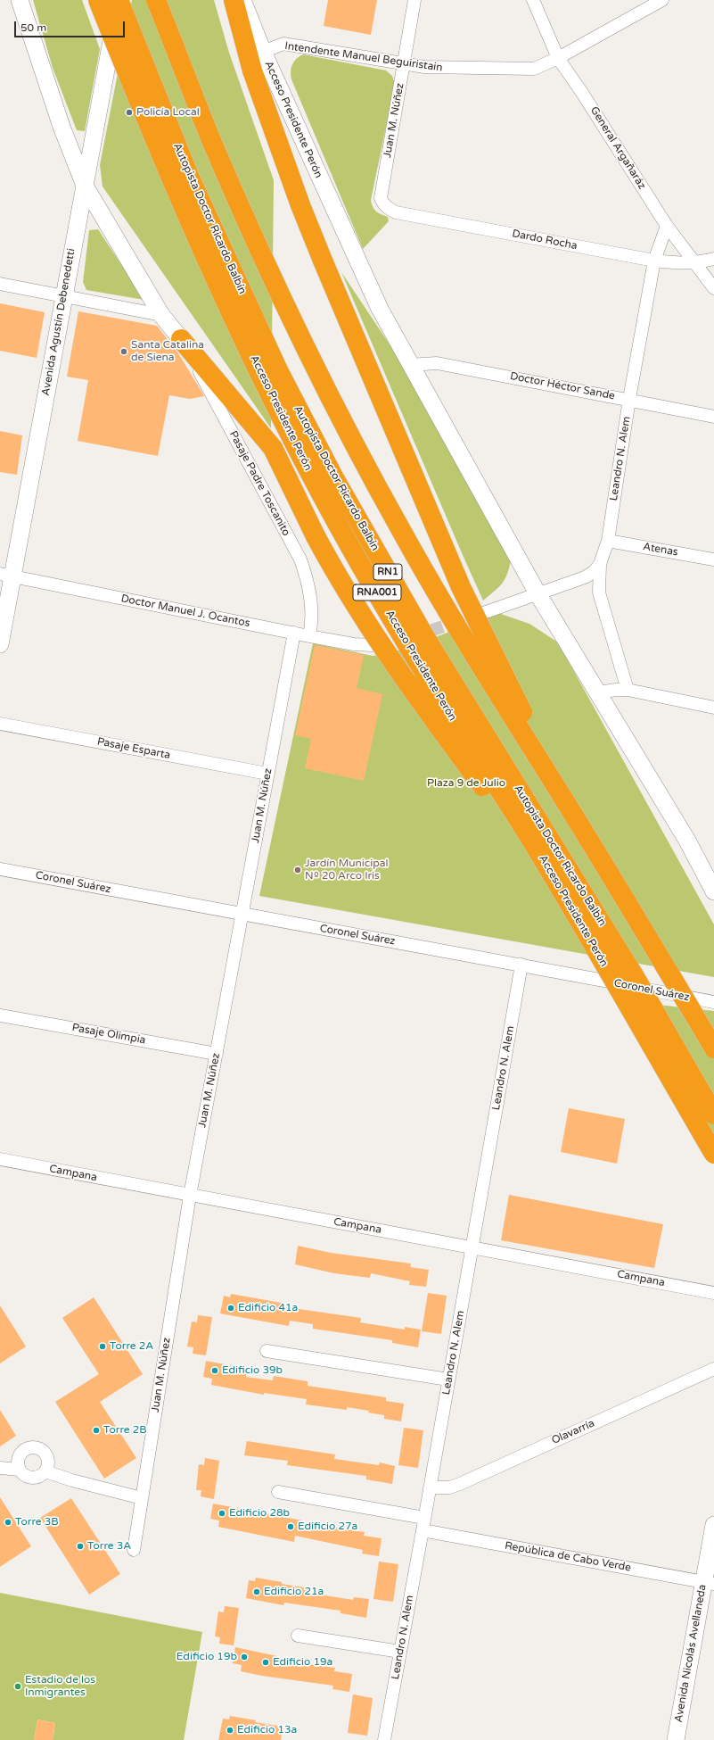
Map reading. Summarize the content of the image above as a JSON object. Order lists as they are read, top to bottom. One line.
{"streets":{"highway":["Acceso Presidente Perón","Autopista Doctor Ricardo Balbín","RN1","RNA001"],"main road":["Avenida Agustín Debenedetti","Avenida Nicolás Avellaneda"],"street":["Intendente Manuel Beguiristain","Juan M. Núñez","General Argañaráz","Dardo Rocha","Doctor Héctor Sande","Leandro N. Alem","Pasaje Padre Toscanito","Atenas","Doctor Manuel J. Ocantos","Pasaje Esparta","Coronel Suárez","Pasaje Olimpia","Campana","Olavarría","República de Cabo Verde"]},"crossings":[["Intendente Manuel Beguiristain","Acceso Presidente Perón"],["Intendente Manuel Beguiristain","Juan M. Núñez"],["Intendente Manuel Beguiristain","General Argañaráz"],["Acceso Presidente Perón","Doctor Héctor Sande"],["Juan M. Núñez","Dardo Rocha"],["Juan M. Núñez","Doctor Manuel J. Ocantos"],["Juan M. Núñez","Pasaje Esparta"],["Juan M. Núñez","Coronel Suárez"],["Juan M. Núñez","Pasaje Olimpia"],["Juan M. Núñez","Campana"],["General Argañaráz","Dardo Rocha"],["General Argañaráz","Leandro N. Alem"],["Autopista Doctor Ricardo Balbín","Avenida Agustín Debenedetti"],["Dardo Rocha","Leandro N. Alem"],["Avenida Agustín Debenedetti","Doctor Manuel J. Ocantos"],["Doctor Héctor Sande","Leandro N. Alem"],["Leandro N. Alem","Atenas"],["Leandro N. Alem","Coronel Suárez"],["Leandro N. Alem","Campana"],["Leandro N. Alem","Olavarría"],["Leandro N. Alem","República de Cabo Verde"],["Pasaje Padre Toscanito","Doctor Manuel J. Ocantos"],["República de Cabo Verde","Avenida Nicolás Avellaneda"]],"parks":["Plaza 9 de Julio"],"places":["Policía Local","Santa Catalina de Siena","Jardín Municipal Nº 20 Arco Iris","Edificio 41a","Torre 2A","Edificio 39b","Torre 2B","Edificio 28b","Torre 3B","Edificio 27a","Torre 3A","Edificio 21a","Edificio 19b","Edificio 19a","Estadio de los Inmigrantes","Edificio 13a"],"scale_bar":"50 m"}
